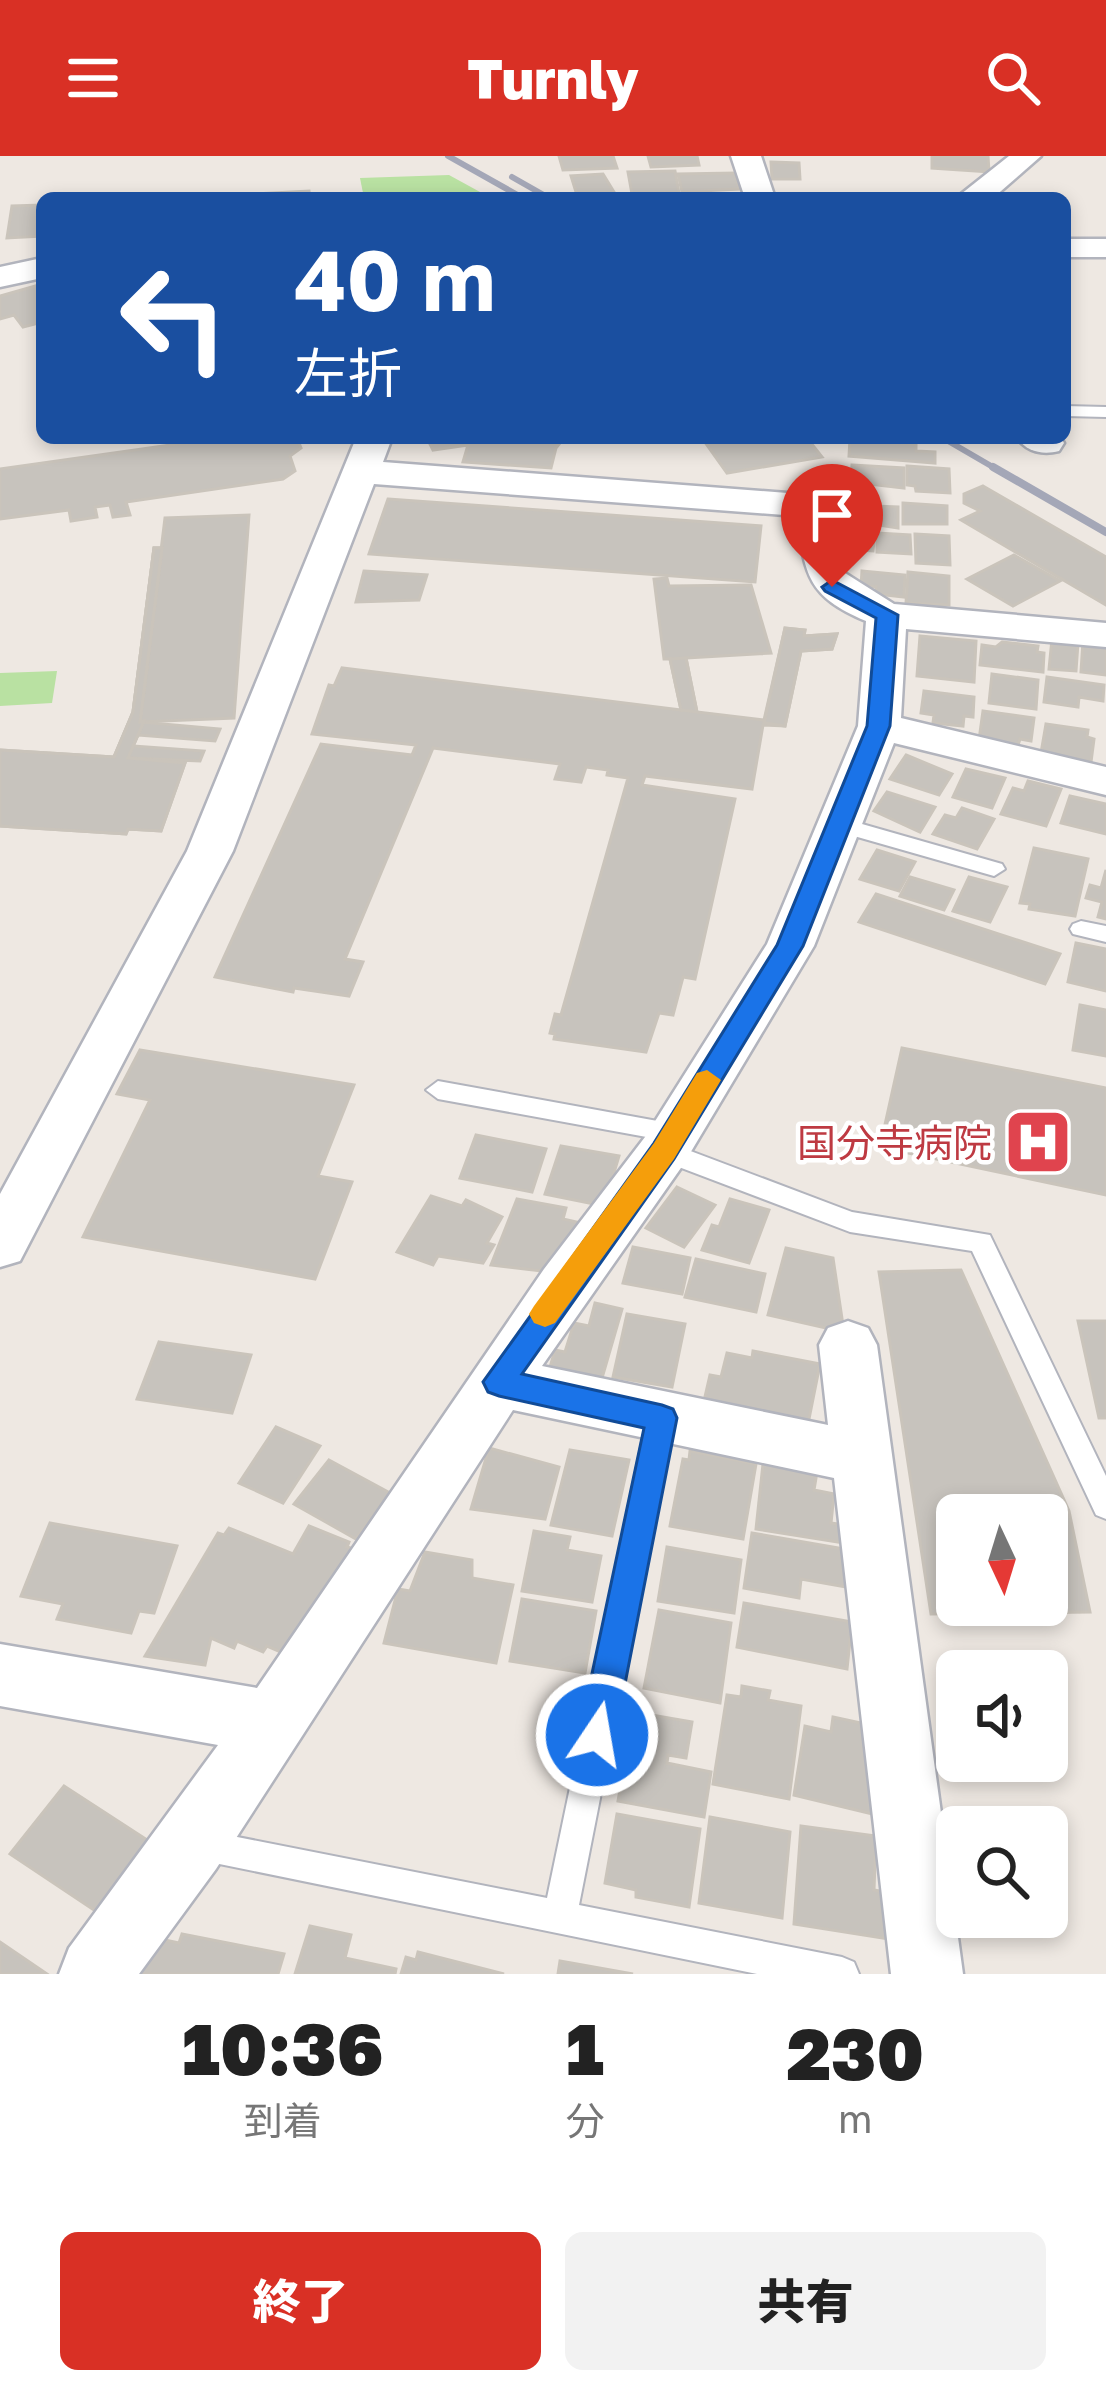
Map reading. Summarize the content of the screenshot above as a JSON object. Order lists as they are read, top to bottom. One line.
{"places":{"hospital":["国分寺病院"]},"north":"bottom","page":{"header":"Turnly","turn":["40 m","左折"],"eta":["10:36","到着","1","分","230","m"],"buttons":["終了","共有"]}}
